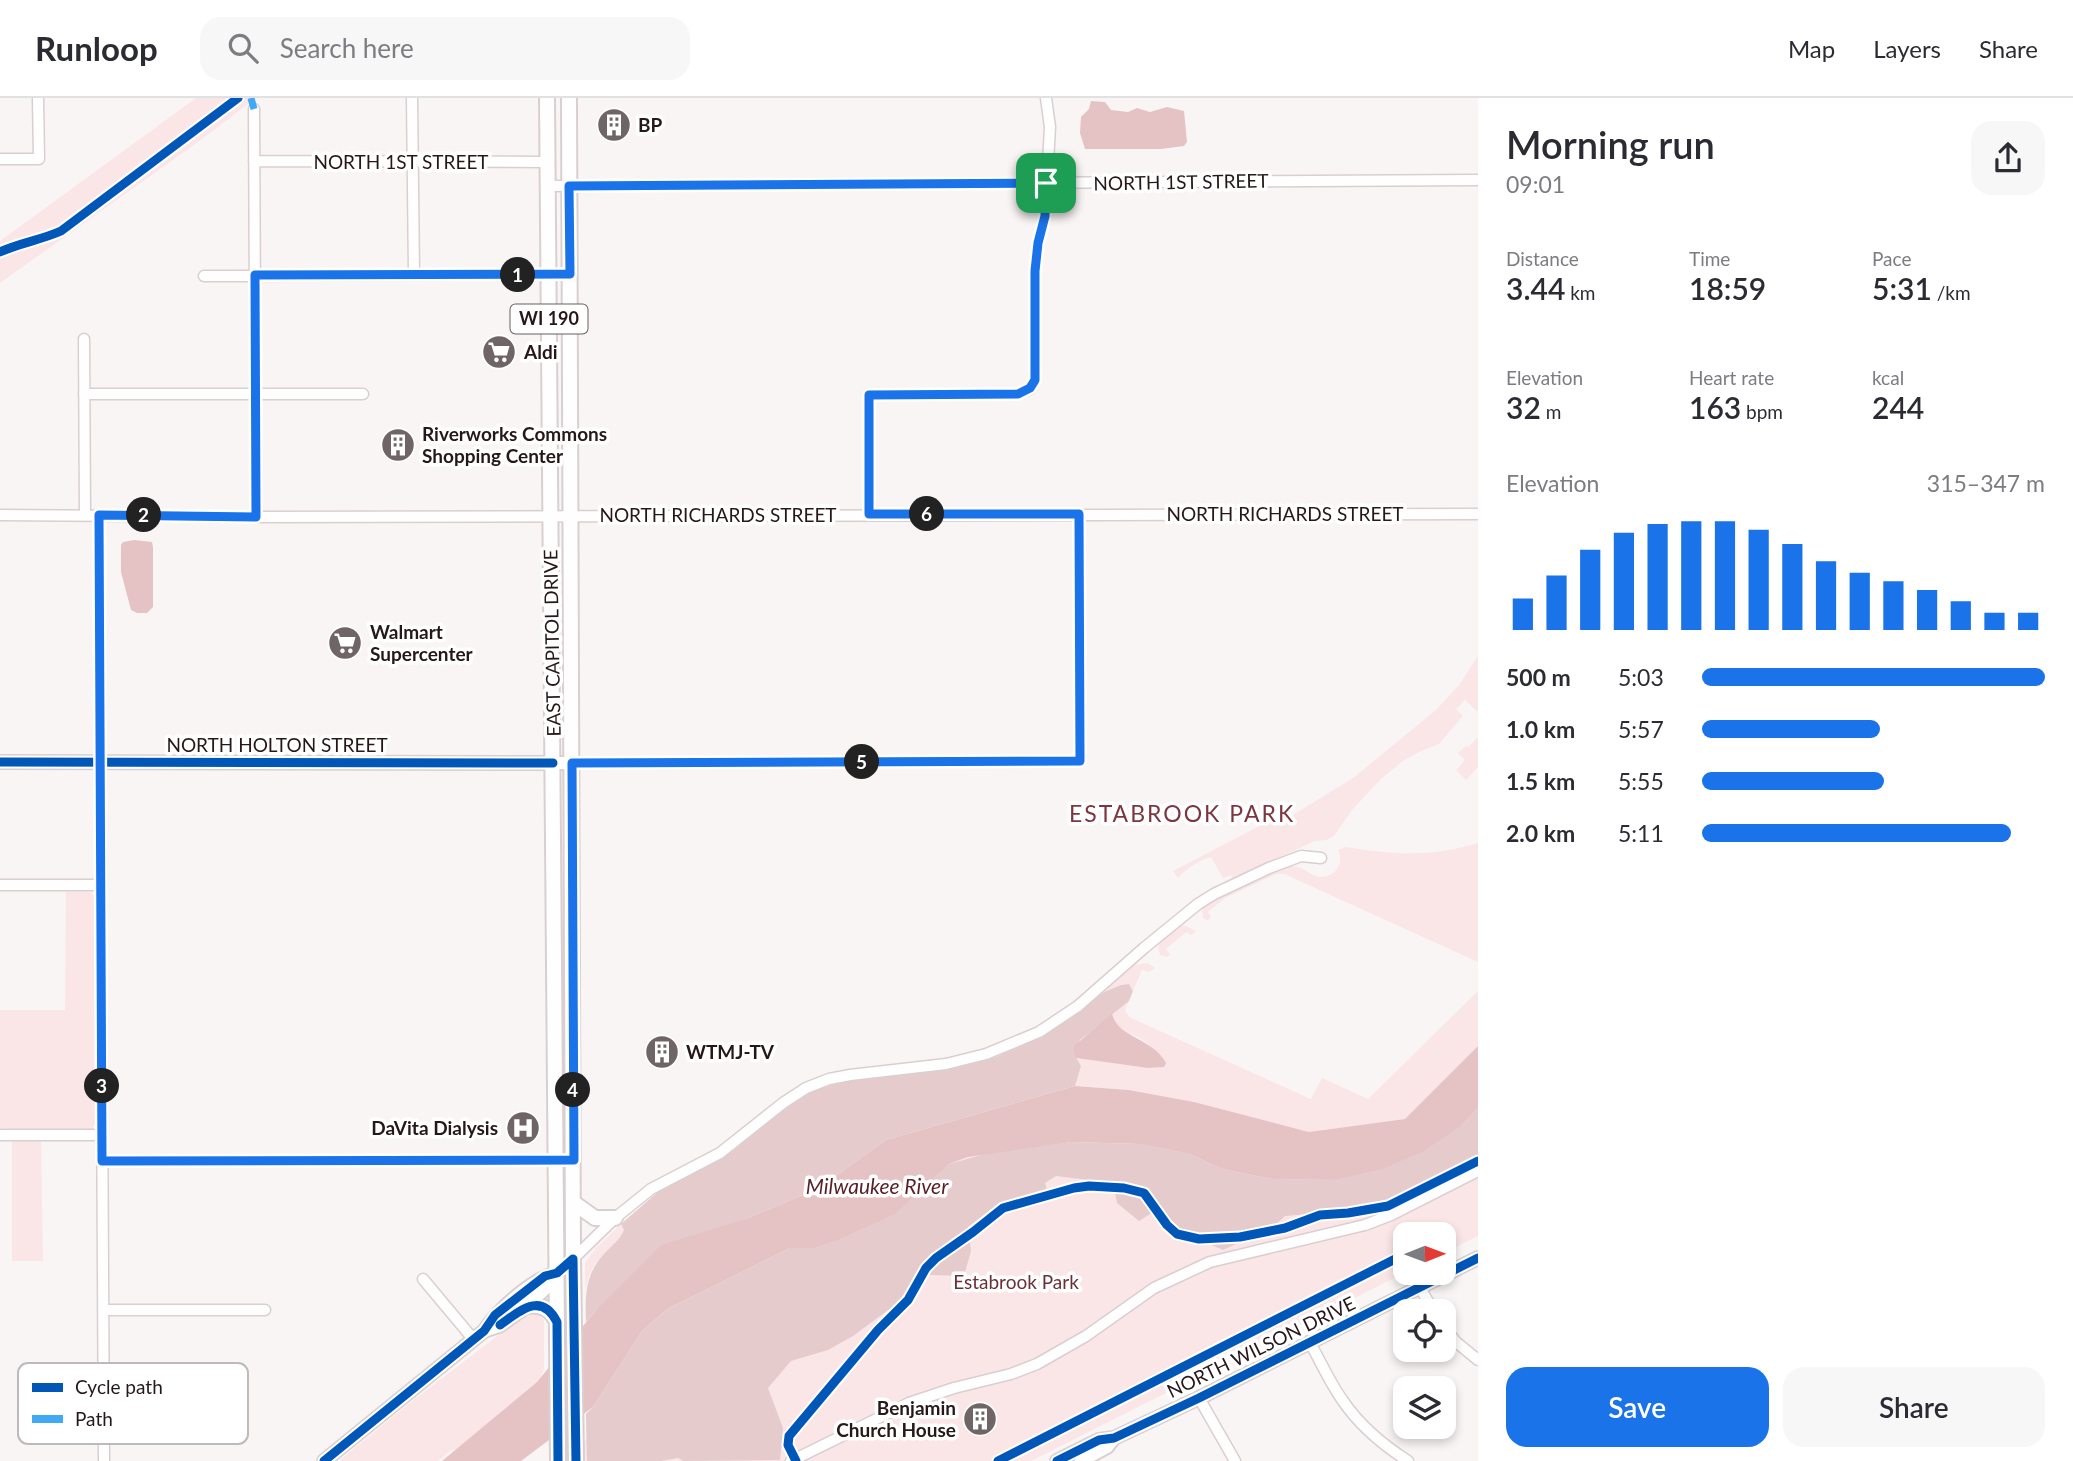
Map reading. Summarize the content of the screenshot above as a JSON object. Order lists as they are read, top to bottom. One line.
{"streets":{"main road":["WI 190","EAST CAPITOL DRIVE","NORTH HOLTON STREET","NORTH WILSON DRIVE"],"street":["NORTH 1ST STREET","NORTH RICHARDS STREET"]},"crossings":[["NORTH 1ST STREET","WI 190"],["NORTH 1ST STREET","EAST CAPITOL DRIVE"],["WI 190","EAST CAPITOL DRIVE"],["NORTH RICHARDS STREET","EAST CAPITOL DRIVE"],["NORTH RICHARDS STREET","NORTH HOLTON STREET"],["EAST CAPITOL DRIVE","NORTH HOLTON STREET"]],"districts":["ESTABROOK PARK"],"water":["Milwaukee River"],"parks":["Estabrook Park"],"places":{"building":["BP","Riverworks Commons Shopping Center","WTMJ-TV","Benjamin Church House"],"supermarket":["Aldi","Walmart Supercenter"],"hospital":["DaVita Dialysis"]},"legend":["Cycle path","Path"],"north":"right","page":{"header":"Runloop","search":"Search here","nav":["Map","Layers","Share"],"heading":["Morning run","09:01"],"stats":[["Distance","3.44 km"],["Time","18:59"],["Pace","5:31 /km"],["Elevation","32 m"],["Heart rate","163 bpm"],["kcal","244"]],"pins":["1","6","2","5","3","4"],"chart":["Elevation","315–347 m"],"list":[{"name":"500 m","note":"5:03"},{"name":"1.0 km","note":"5:57"},{"name":"1.5 km","note":"5:55"},{"name":"2.0 km","note":"5:11"}],"buttons":["Save","Share"]}}
